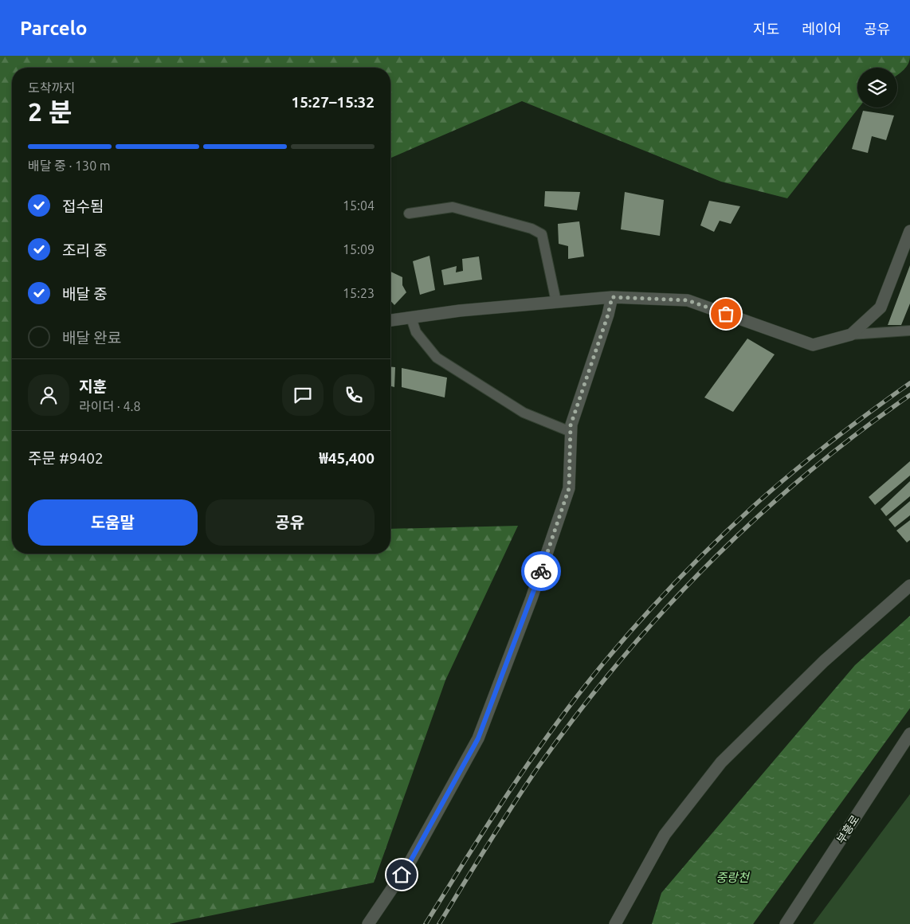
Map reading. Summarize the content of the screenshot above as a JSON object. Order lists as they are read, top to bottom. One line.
{"streets":{"street":["부흥로"]},"water":["중랑천"],"page":{"header":"Parcelo","nav":["지도","레이어","공유"],"heading":["2 분","도착까지","15:27–15:32"],"panel":["지훈","라이더 · 4.8","주문 #9402","₩45,400"],"bar":"배달 중 · 130 m","list":[["접수됨","15:04"],["조리 중","15:09"],["배달 중","15:23"],"배달 완료"],"buttons":["도움말","공유"]}}
